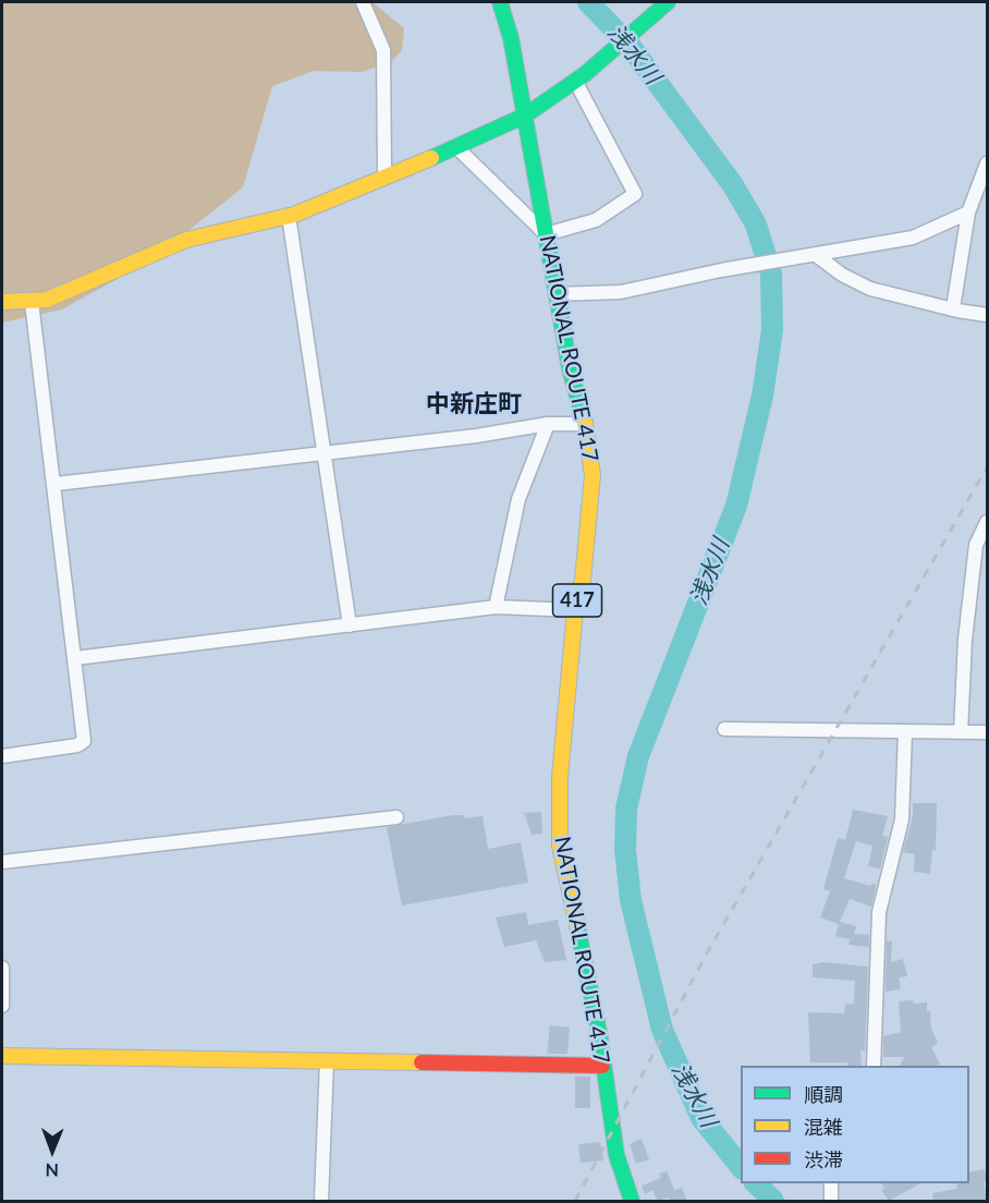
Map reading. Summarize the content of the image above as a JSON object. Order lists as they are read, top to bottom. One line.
{"streets":{"main road":["NATIONAL ROUTE 417","417"]},"districts":["中新庄町"],"water":["浅水川"],"legend":["順調","混雑","渋滞"],"north":"bottom"}
